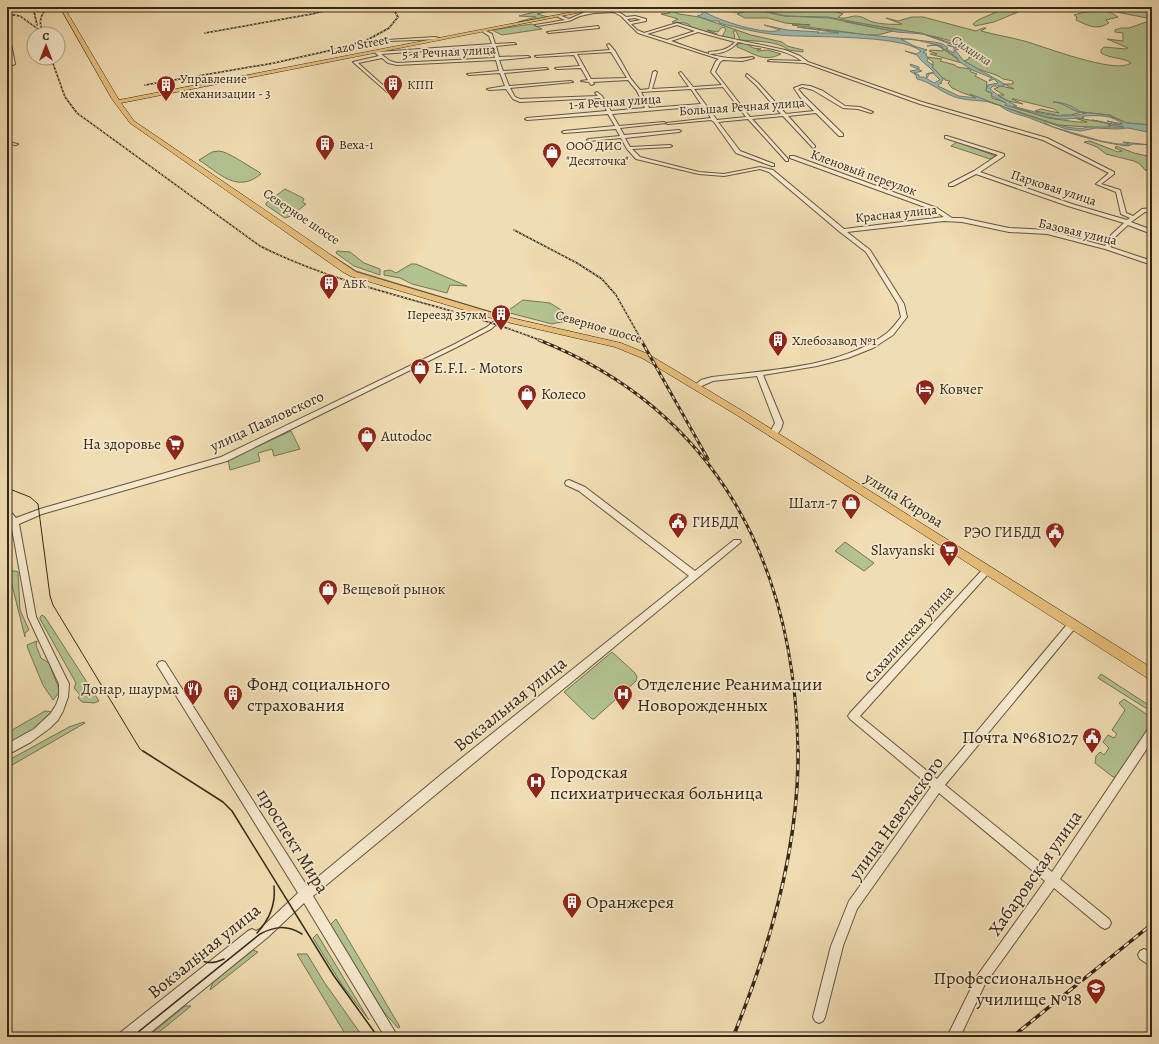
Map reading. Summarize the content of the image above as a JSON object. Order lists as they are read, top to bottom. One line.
{"streets":{"main road":["Lazo Street","Северное шоссе","улица Кирова"],"street":["5-я Речная улица","1-я Речная улица","Большая Речная улица","Кленовый переулок","Парковая улица","Красная улица","Базовая улица","улица Павловского","Сахалинская улица","Вокзальная улица","улица Невельского","проспект Мира","Хабаровская улица"]},"crossings":[["Lazo Street","5-я Речная улица"],["Lazo Street","Северное шоссе"],["Кленовый переулок","Красная улица"],["Красная улица","Базовая улица"],["Красная улица","улица Кирова"],["Северное шоссе","улица Павловского"],["Северное шоссе","улица Кирова"],["улица Кирова","Сахалинская улица"],["улица Кирова","улица Невельского"],["Сахалинская улица","улица Невельского"],["Вокзальная улица","проспект Мира"]],"water":["Силинка"],"places":{"building":["КПП","Управление механизации - 3","Веха-1","АБК","Переезд 357км","Хлебозавод №1","Фонд социального страхования","Оранжерея"],"shop":["ООО ДИС \"Десяточка\"","E.F.I. - Motors","Колесо","Autodoc","Шатл-7","Вещевой рынок"],"hotel":["Ковчег"],"supermarket":["На здоровье","Slavyanski"],"public building":["ГИБДД","РЭО ГИБДД","Почта №681027"],"restaurant":["Донар, шаурма"],"hospital":["Отделение Реанимации Новорожденных","Городская психиатрическая больница"],"school or university":["Профессиональное училище №18"]},"north":"top"}
